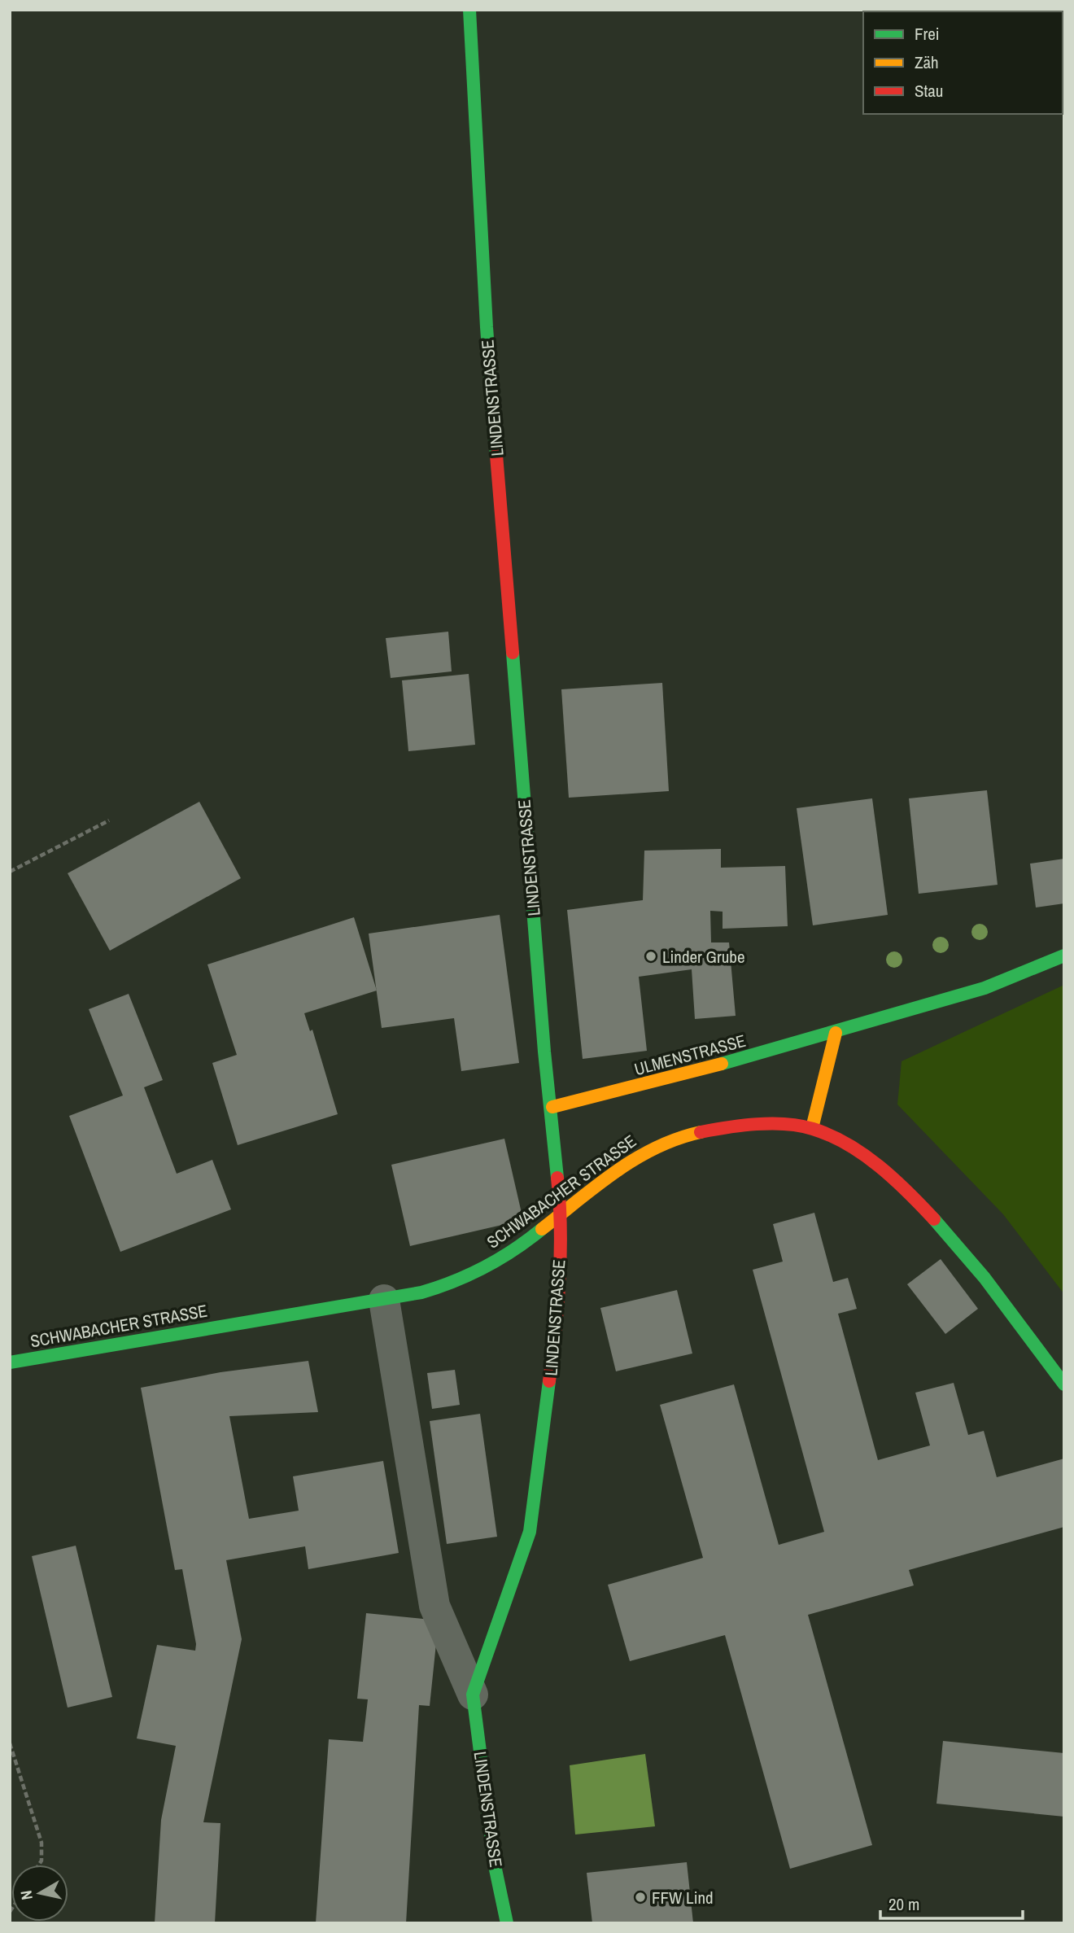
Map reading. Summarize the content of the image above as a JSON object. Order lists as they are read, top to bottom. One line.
{"streets":{"street":["LINDENSTRASSE","ULMENSTRASSE","SCHWABACHER STRASSE"]},"crossings":[["LINDENSTRASSE","ULMENSTRASSE"],["LINDENSTRASSE","SCHWABACHER STRASSE"]],"places":["Linder Grube","FFW Lind"],"legend":["Frei","Zäh","Stau"],"scale_bar":"20 m","north":"left"}
